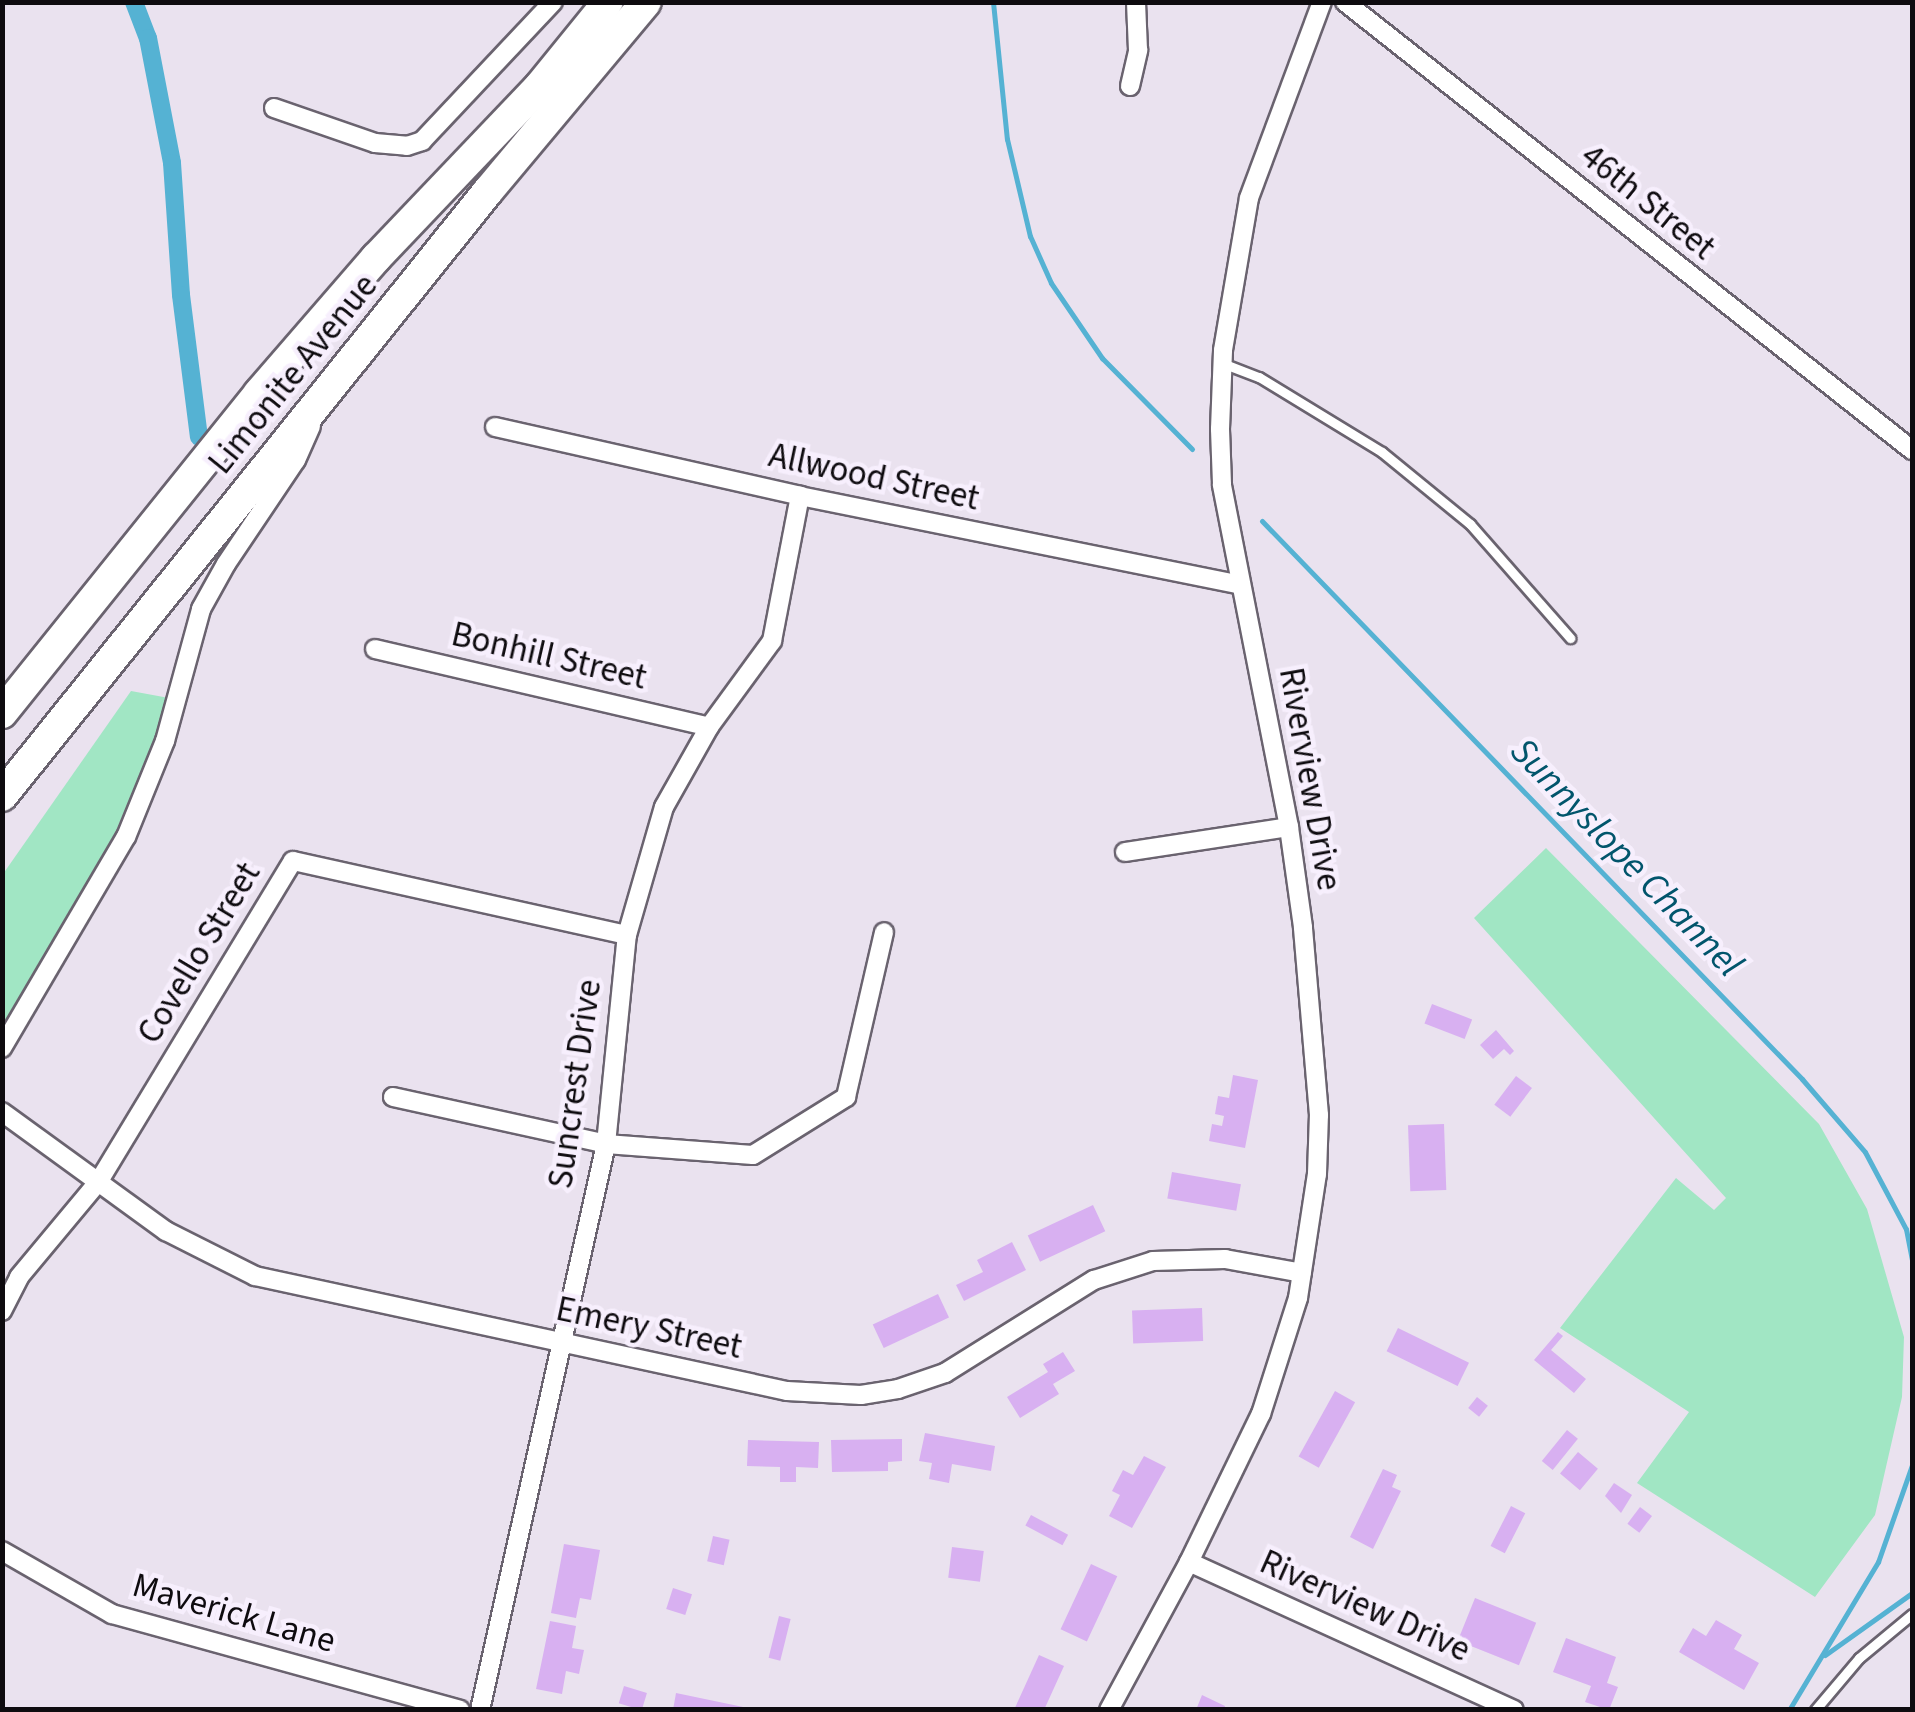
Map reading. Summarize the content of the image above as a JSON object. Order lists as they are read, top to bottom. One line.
{"streets":{"main road":["Limonite Avenue"],"street":["46th Street","Allwood Street","Bonhill Street","Riverview Drive","Covello Street","Suncrest Drive","Emery Street","Maverick Lane"]},"crossings":[["Allwood Street","Riverview Drive"],["Allwood Street","Suncrest Drive"],["Bonhill Street","Suncrest Drive"],["Riverview Drive","Emery Street"],["Covello Street","Suncrest Drive"],["Covello Street","Emery Street"],["Suncrest Drive","Emery Street"]],"water":["Sunnyslope Channel"]}
